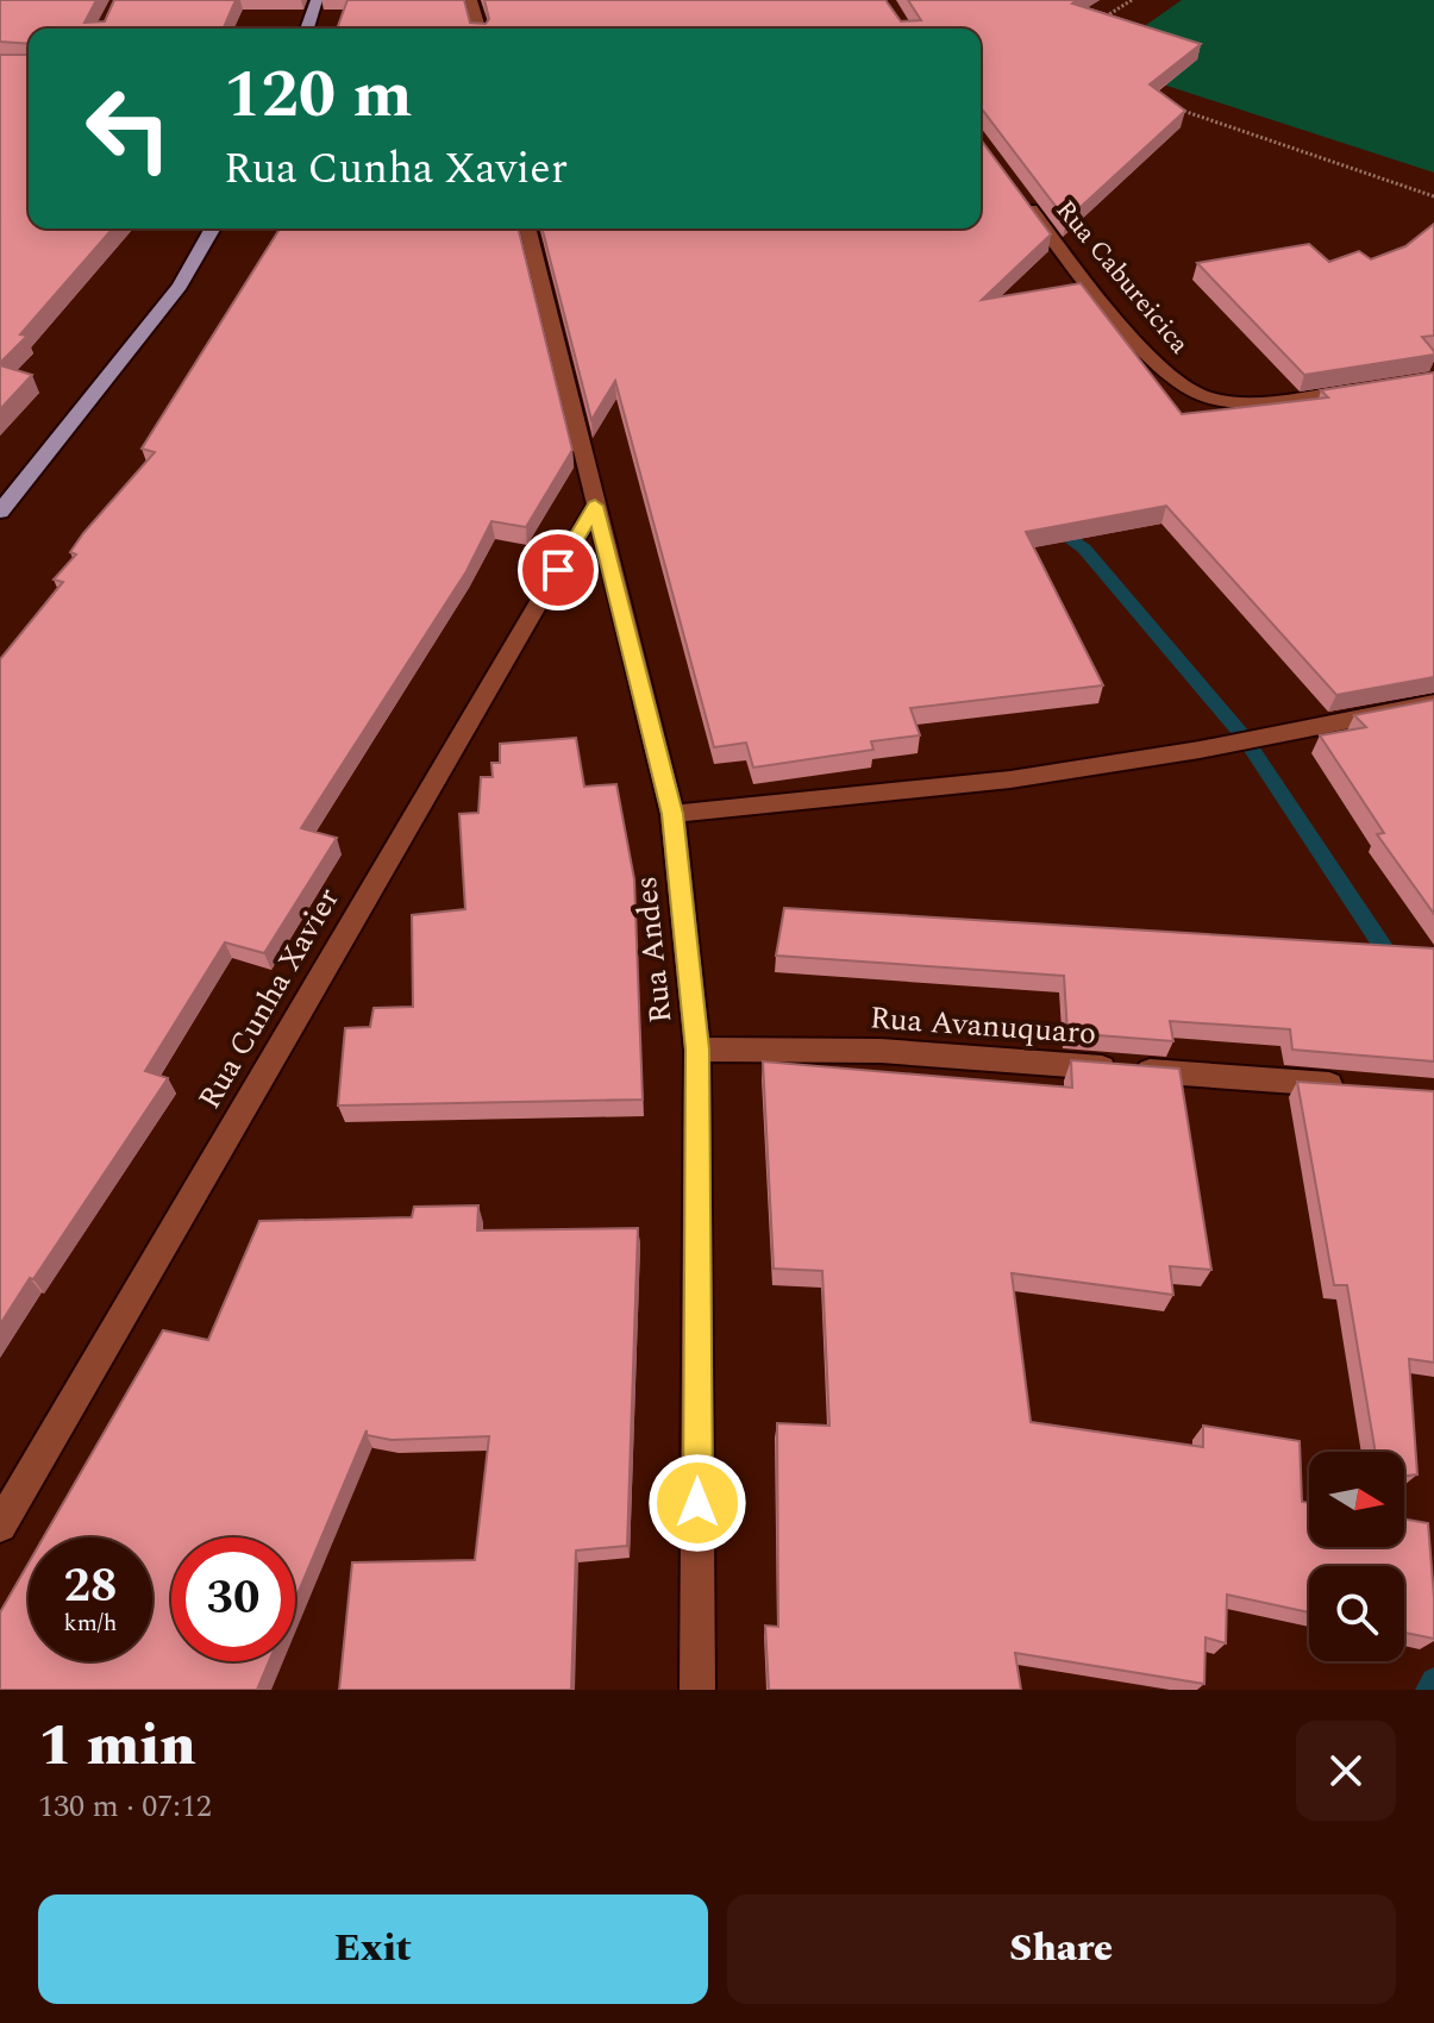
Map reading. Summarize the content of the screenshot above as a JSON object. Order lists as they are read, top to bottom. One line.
{"streets":{"street":["Rua Cabureicica","Rua Andes","Rua Cunha Xavier","Rua Avanuquaro"]},"crossings":[["Rua Andes","Rua Cunha Xavier"],["Rua Andes","Rua Avanuquaro"]],"north":"right","page":{"turn":["120 m","Rua Cunha Xavier"],"speed":"28 km/h","limit":"30","heading":["1 min","130 m · 07:12"],"buttons":["Exit","Share"]}}
